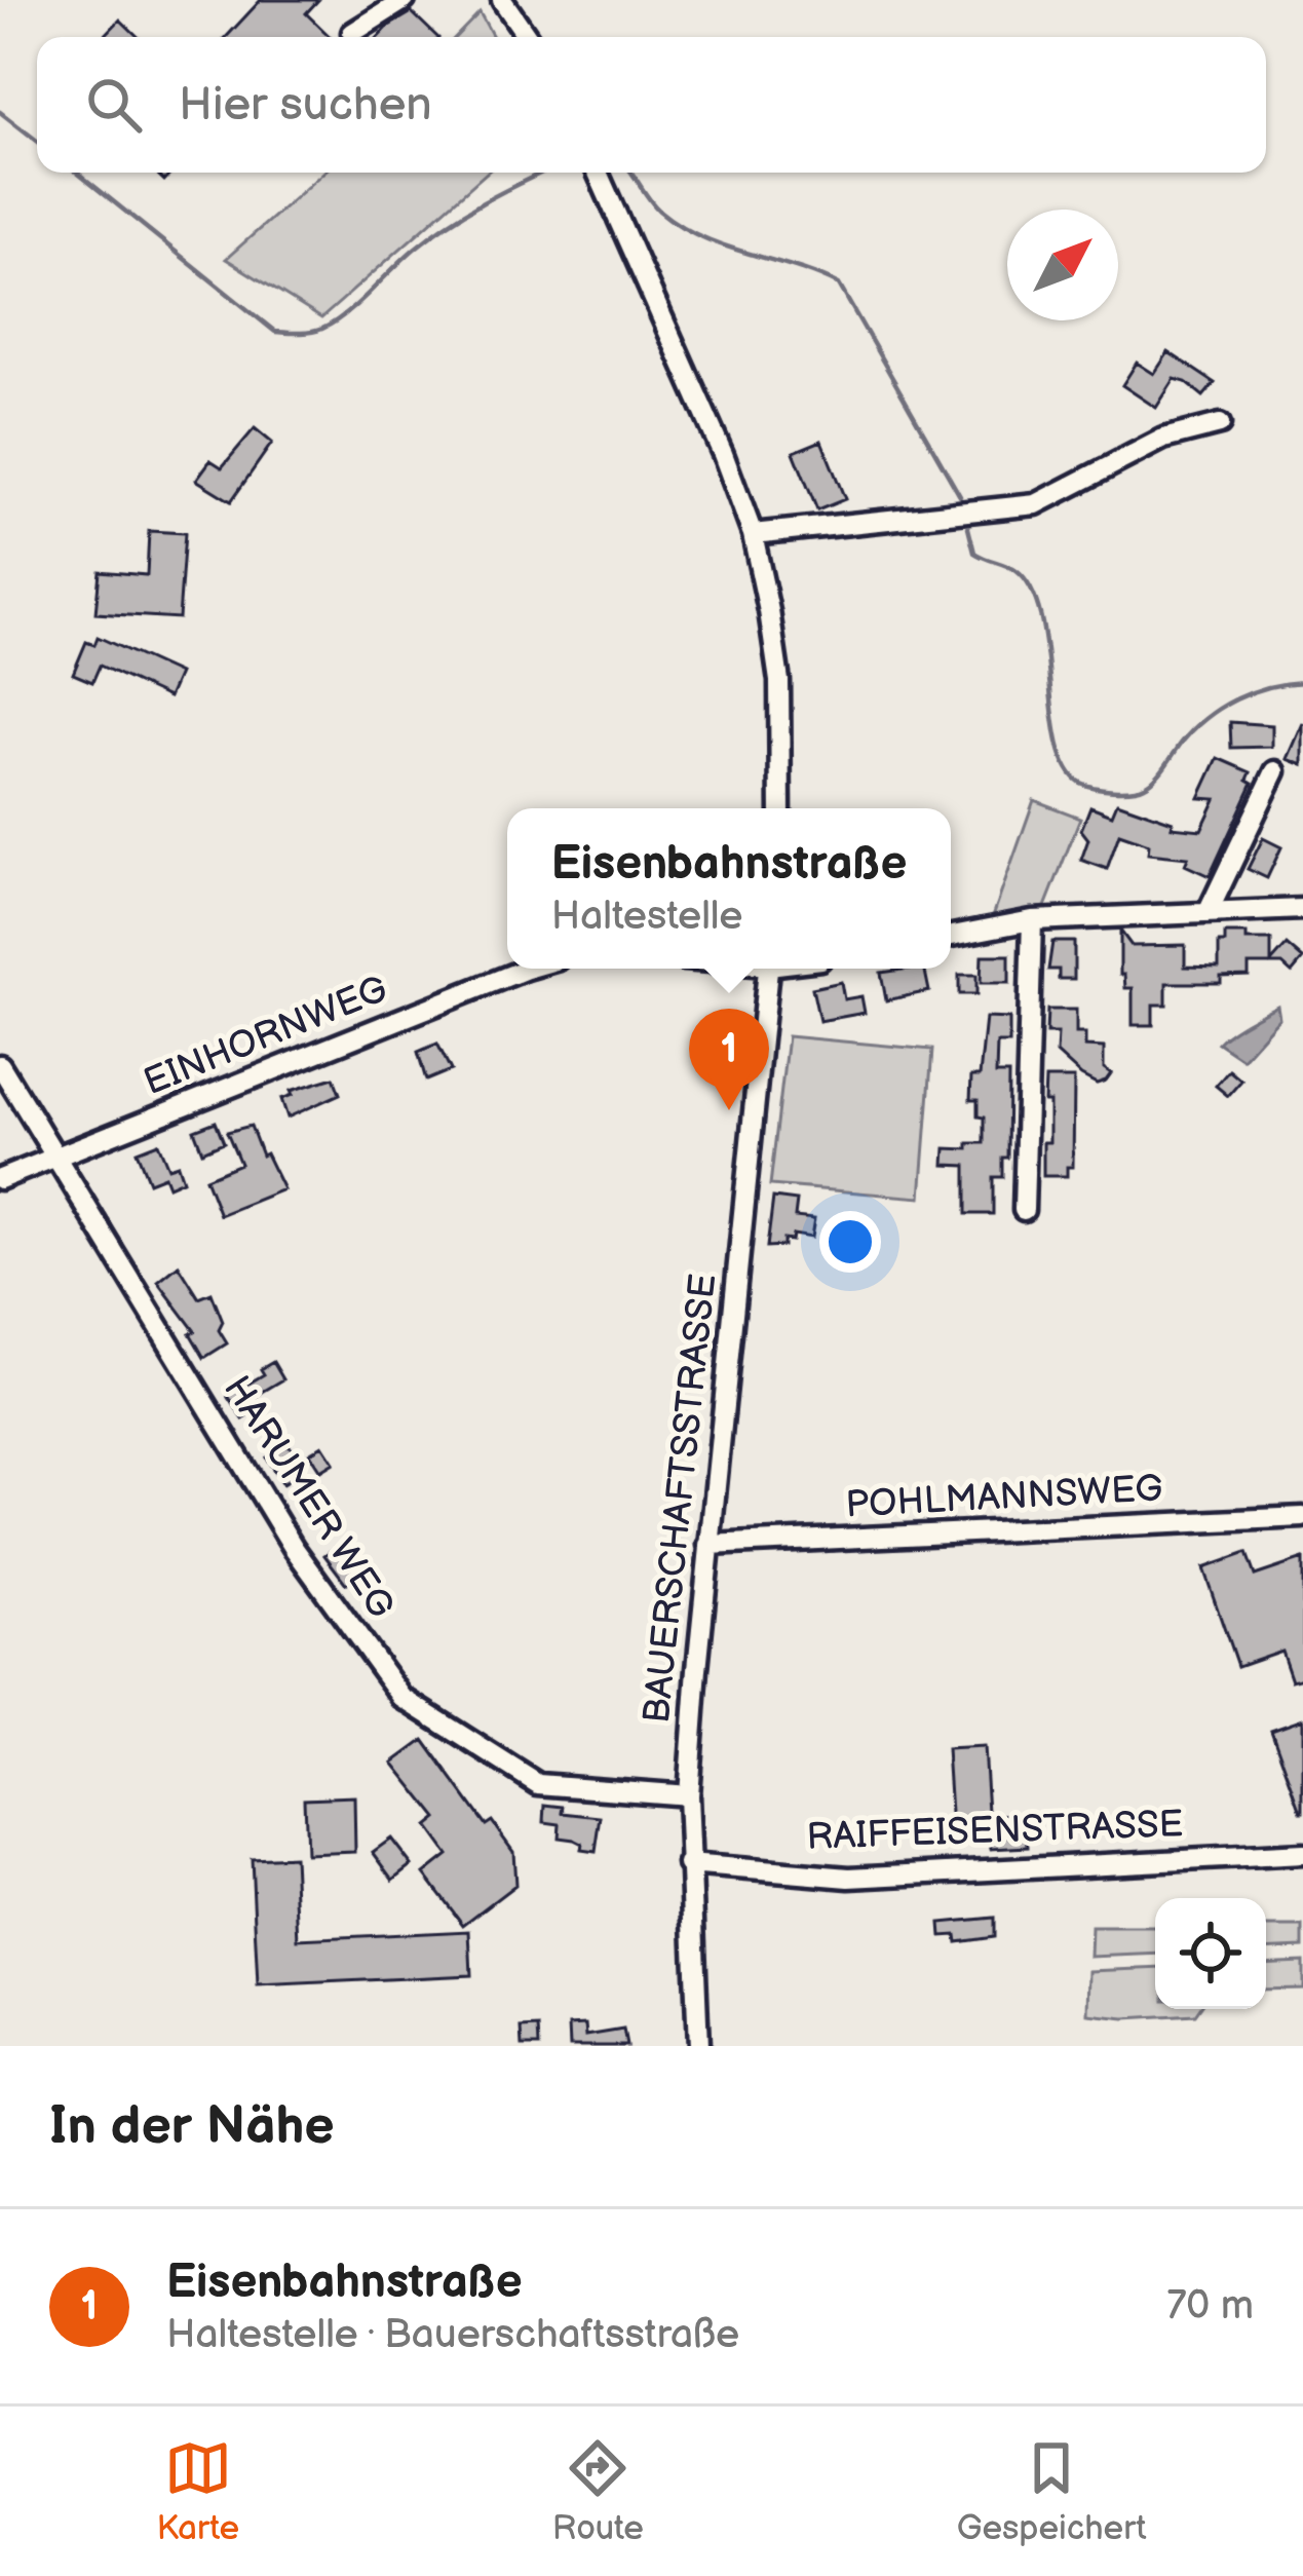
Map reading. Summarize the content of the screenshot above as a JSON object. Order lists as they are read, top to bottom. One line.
{"streets":{"street":["EINHORNWEG","HARUMER WEG","POHLMANNSWEG","BAUERSCHAFTSSTRASSE","RAIFFEISENSTRASSE"]},"crossings":[["EINHORNWEG","HARUMER WEG"],["HARUMER WEG","BAUERSCHAFTSSTRASSE"],["POHLMANNSWEG","BAUERSCHAFTSSTRASSE"],["BAUERSCHAFTSSTRASSE","RAIFFEISENSTRASSE"]],"north":"top right","page":{"search":"Hier suchen","popup":["Eisenbahnstraße","Haltestelle"],"pins":"1","heading":"In der Nähe","list":[{"mark":"1","name":"Eisenbahnstraße","note":"Haltestelle · Bauerschaftsstraße","value":"70 m"}],"nav":["Karte","Route","Gespeichert"]}}
